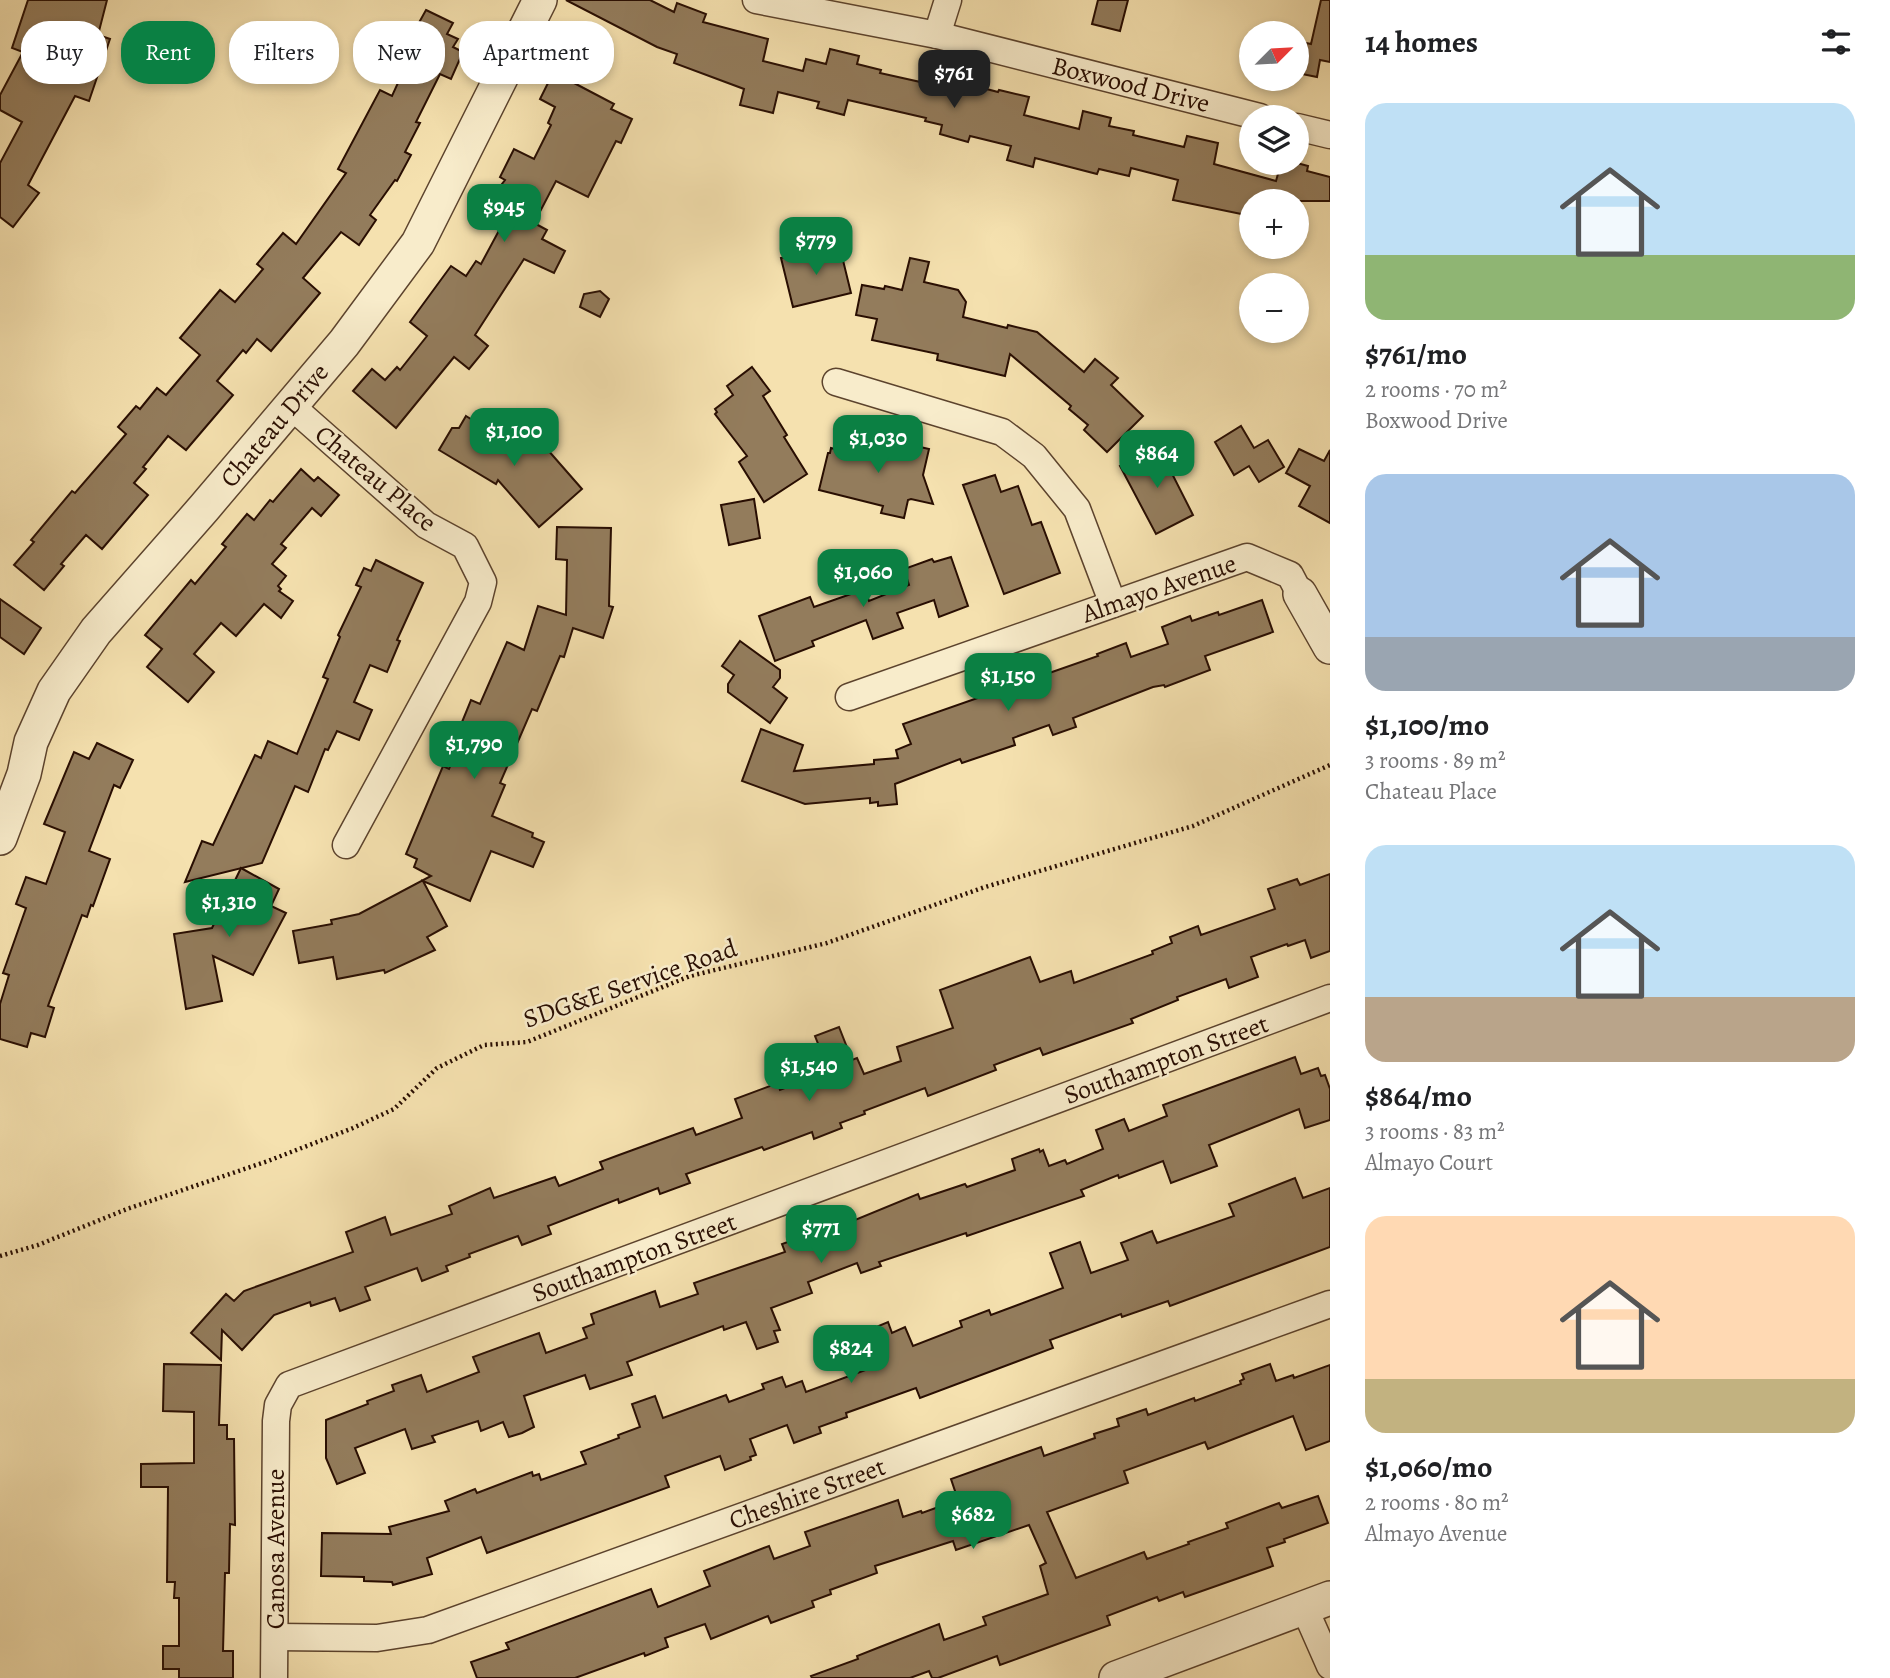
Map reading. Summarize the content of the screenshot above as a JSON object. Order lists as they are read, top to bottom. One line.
{"streets":{"street":["Boxwood Drive","Chateau Drive","Chateau Place","Almayo Avenue","Southampton Street","Cheshire Street","Canosa Avenue"],"path":["SDG&E Service Road"]},"crossings":[["Chateau Drive","Chateau Place"],["Southampton Street","Canosa Avenue"],["Cheshire Street","Canosa Avenue"]],"north":"top right","page":{"heading":"14 homes","map_buttons":["+","−"],"chip":["Buy","Rent","Filters","New","Apartment"],"price":["$761","$945","$779","$1,100","$1,030","$864","$1,060","$1,150","$1,790","$1,310","$1,540","$771","$824","$682"],"list":[{"name":"$761/mo","note":"2 rooms · 70 m² · Boxwood Drive"},{"name":"$1,100/mo","note":"3 rooms · 89 m² · Chateau Place"},{"name":"$864/mo","note":"3 rooms · 83 m² · Almayo Court"},{"name":"$1,060/mo","note":"2 rooms · 80 m² · Almayo Avenue"}]}}
